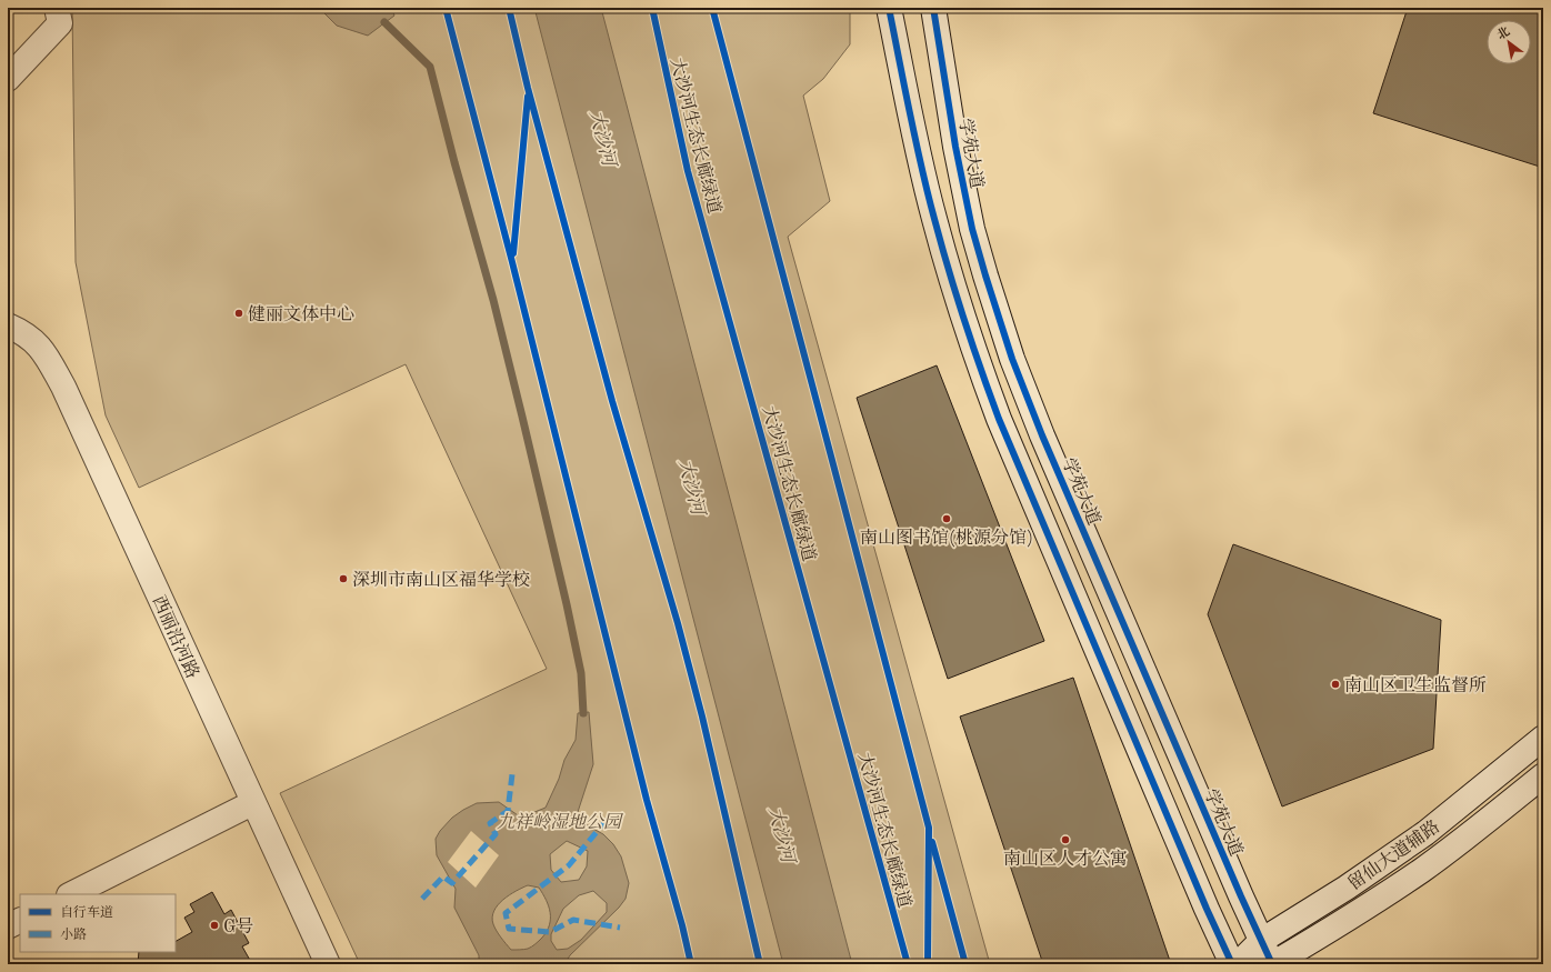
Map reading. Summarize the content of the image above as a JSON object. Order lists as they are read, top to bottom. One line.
{"streets":{"street":["学苑大道","西丽沿河路","留仙大道辅路"],"cycle path":["大沙河生态长廊绿道"]},"crossings":[["学苑大道","留仙大道辅路"]],"water":["大沙河"],"parks":["九祥岭湿地公园"],"places":["健丽文体中心","南山图书馆(桃源分馆)","深圳市南山区福华学校","南山区卫生监督所","南山区人才公寓","G号"],"legend":["自行车道","小路"],"north":"top left"}
